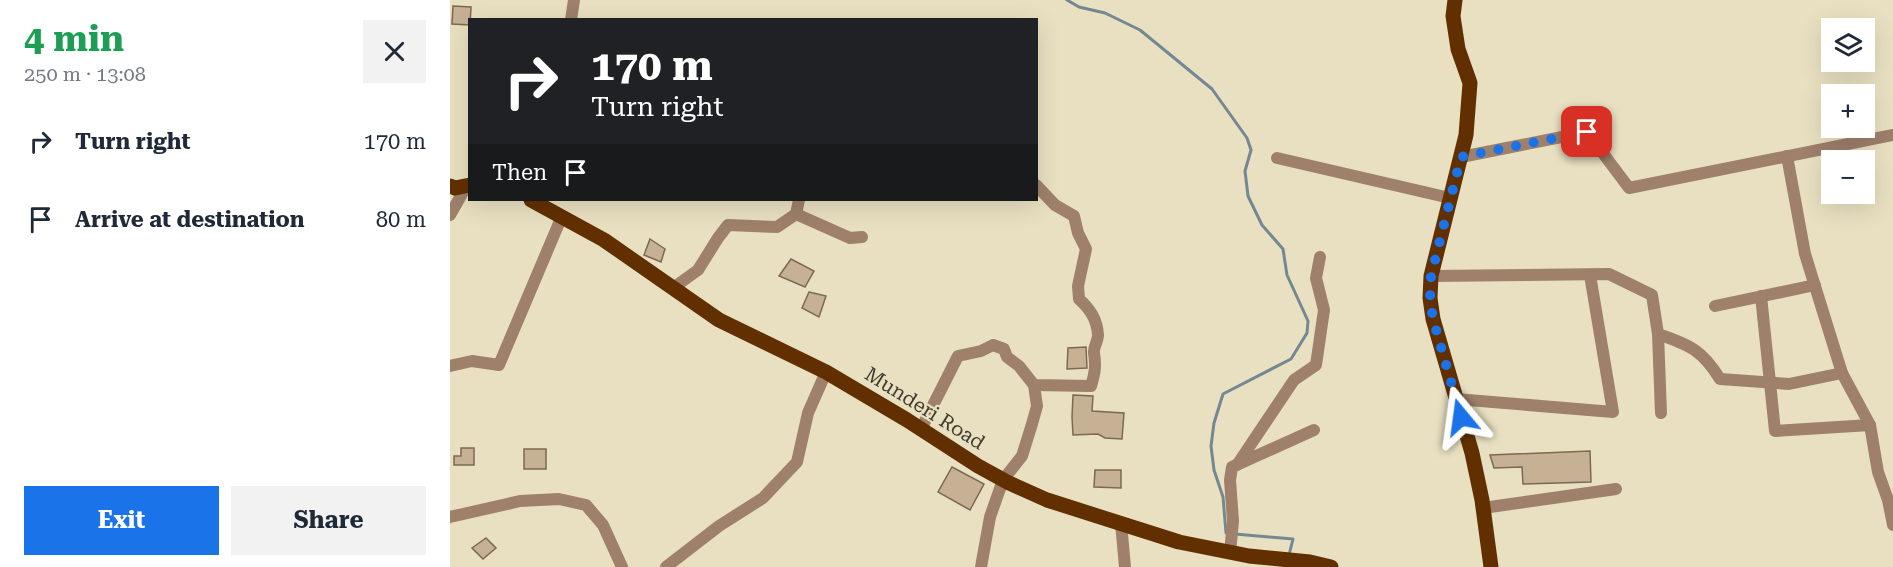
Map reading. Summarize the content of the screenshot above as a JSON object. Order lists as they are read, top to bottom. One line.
{"streets":{"main road":["Munderi Road"]},"page":{"heading":["4 min","250 m · 13:08"],"map_buttons":["+","−"],"turn":["170 m","Turn right"],"list":[{"name":"Turn right","value":"170 m"},{"name":"Arrive at destination","value":"80 m"}],"then":"Then","buttons":["Exit","Share"]}}
